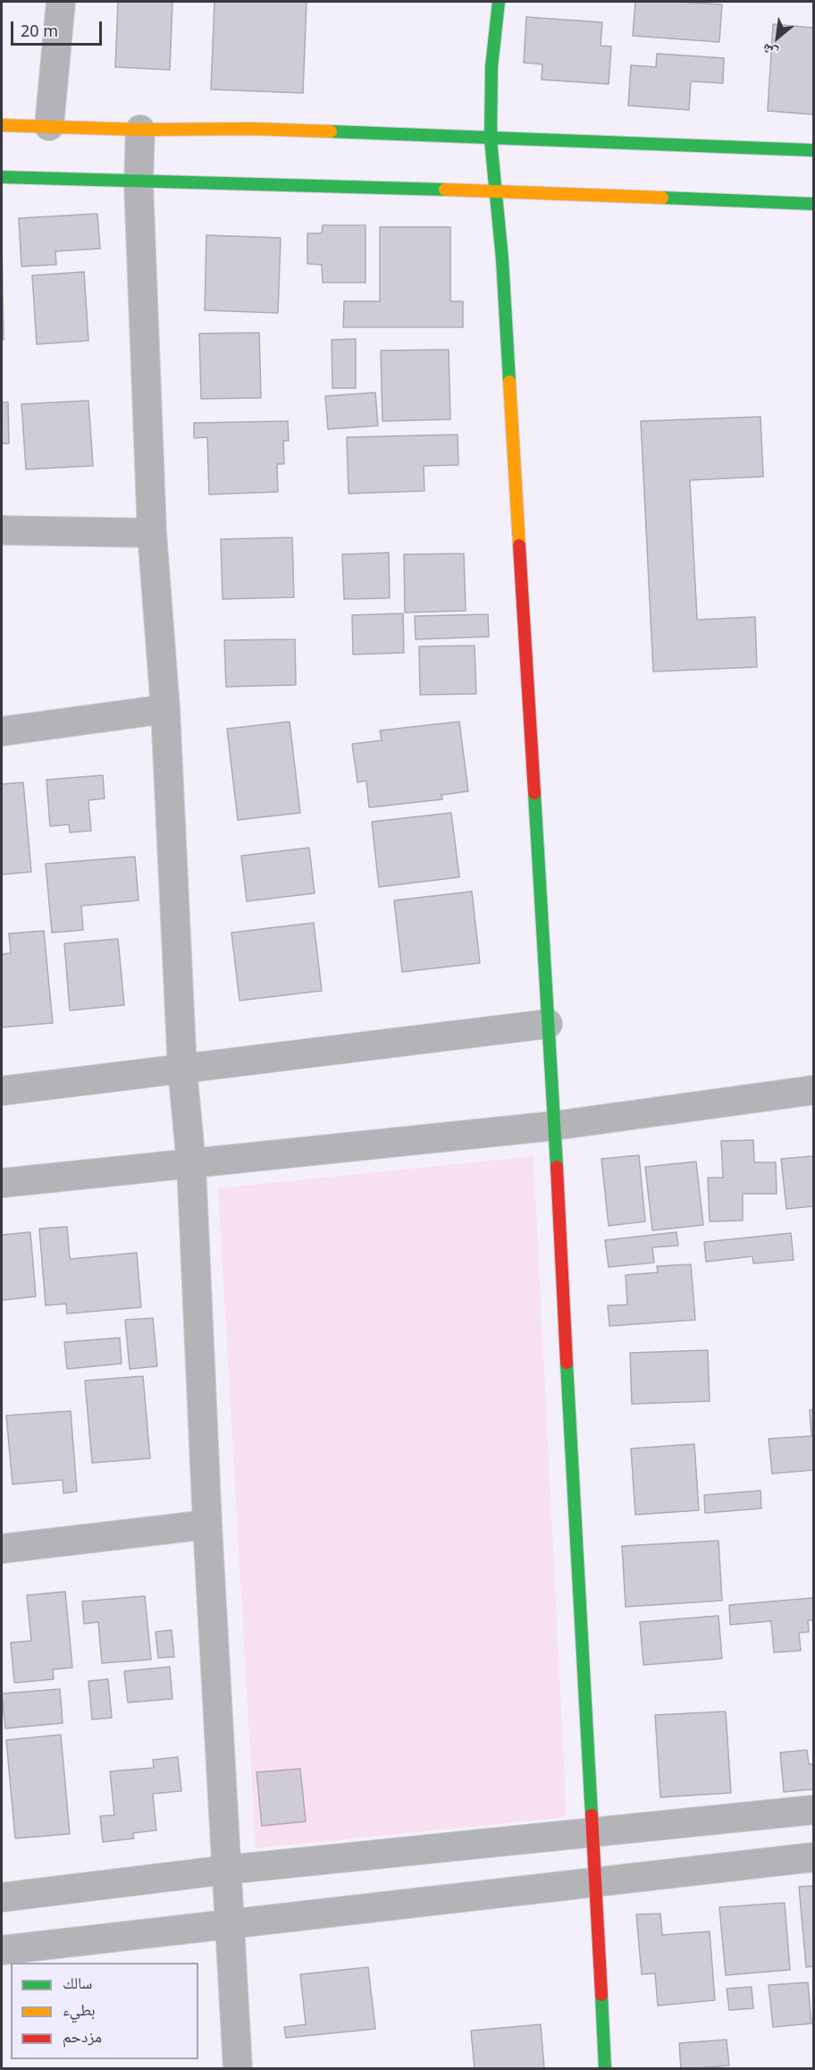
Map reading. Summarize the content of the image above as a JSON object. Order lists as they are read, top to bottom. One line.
{"legend":["سالك","بطيء","مزدحم"],"scale_bar":"20 m","north":"bottom left"}
